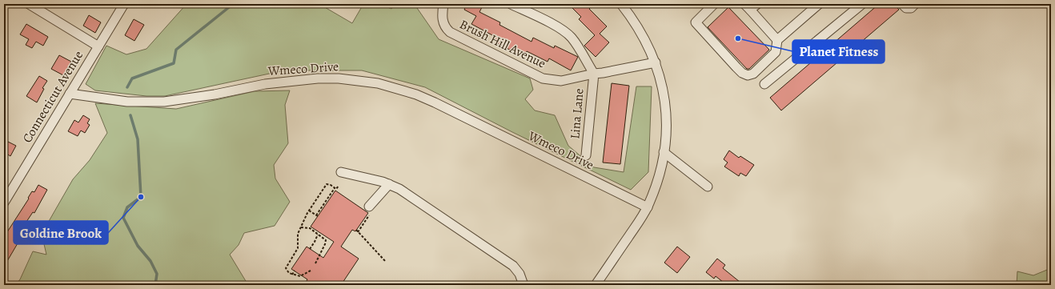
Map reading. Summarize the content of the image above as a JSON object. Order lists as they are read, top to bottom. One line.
{"streets":{"street":["Brush Hill Avenue","Wmeco Drive","Connecticut Avenue","Lina Lane"]},"crossings":[["Brush Hill Avenue","Lina Lane"],["Wmeco Drive","Connecticut Avenue"]],"places":["Planet Fitness","Goldine Brook"]}
